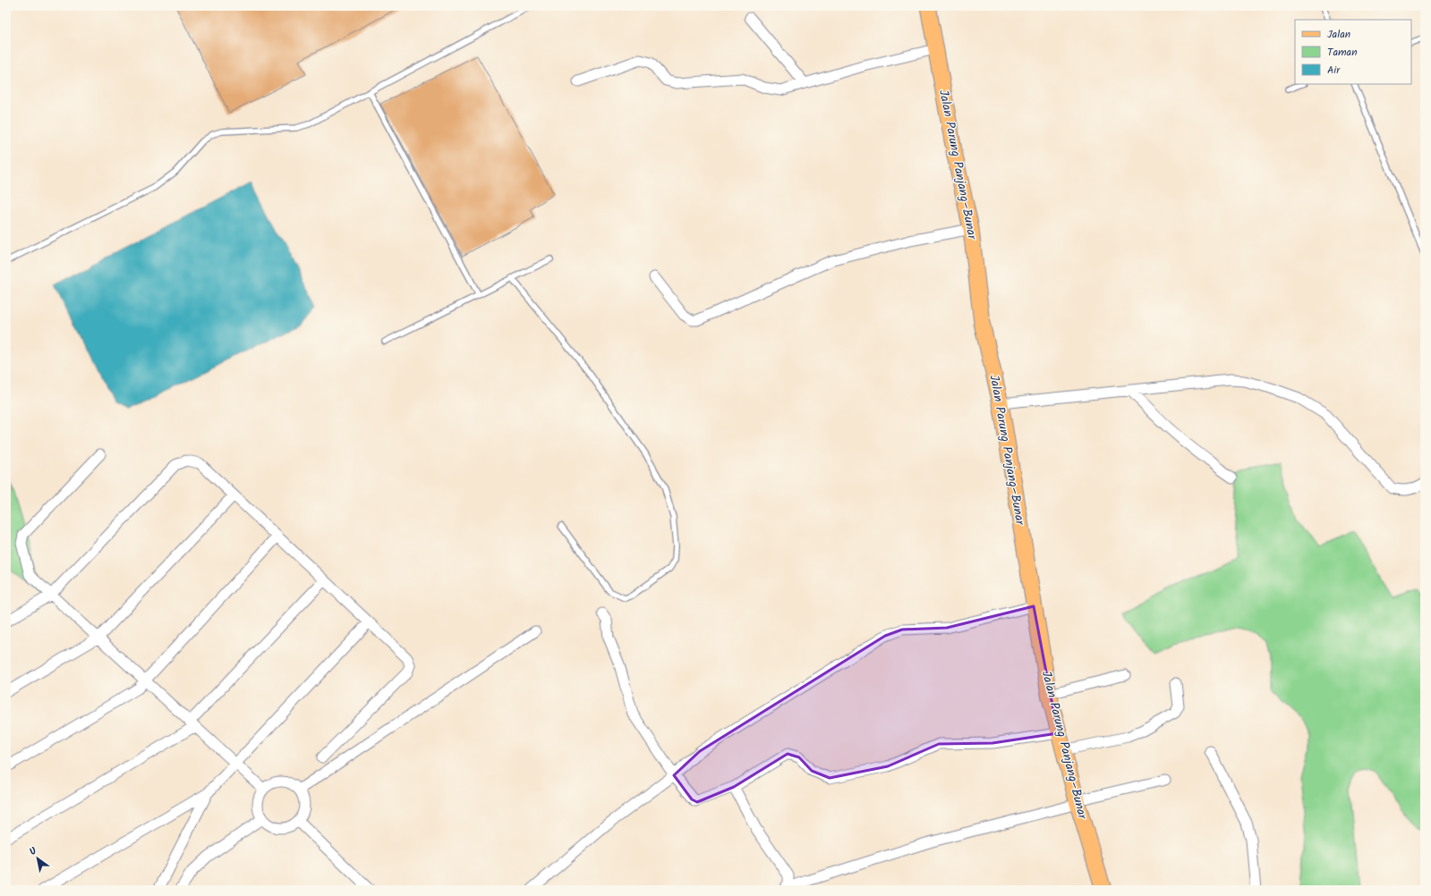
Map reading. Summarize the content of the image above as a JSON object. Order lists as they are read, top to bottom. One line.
{"streets":{"main road":["Jalan Parung Panjang–Bunar"]},"legend":["Jalan","Taman","Air"],"north":"top left"}
